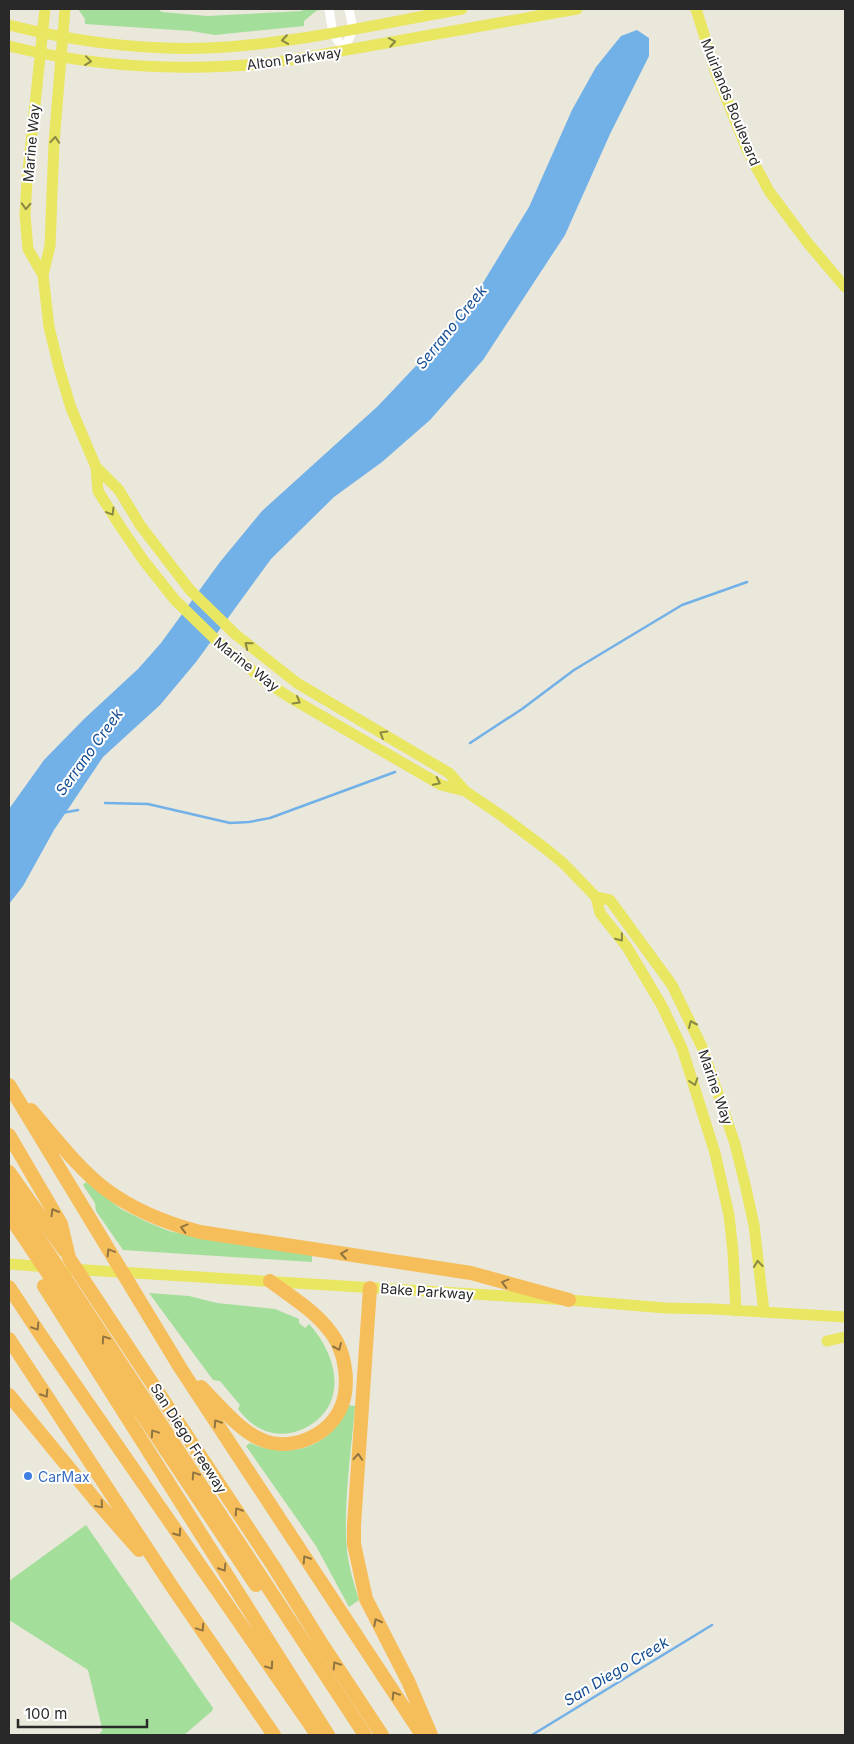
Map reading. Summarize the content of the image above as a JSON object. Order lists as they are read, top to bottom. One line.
{"streets":{"highway":["San Diego Freeway"],"main road":["Alton Parkway","Muirlands Boulevard","Marine Way","Bake Parkway"]},"crossings":[["Alton Parkway","Marine Way"],["Marine Way","Bake Parkway"]],"water":["Serrano Creek","San Diego Creek"],"places":["CarMax"],"scale_bar":"100 m"}
